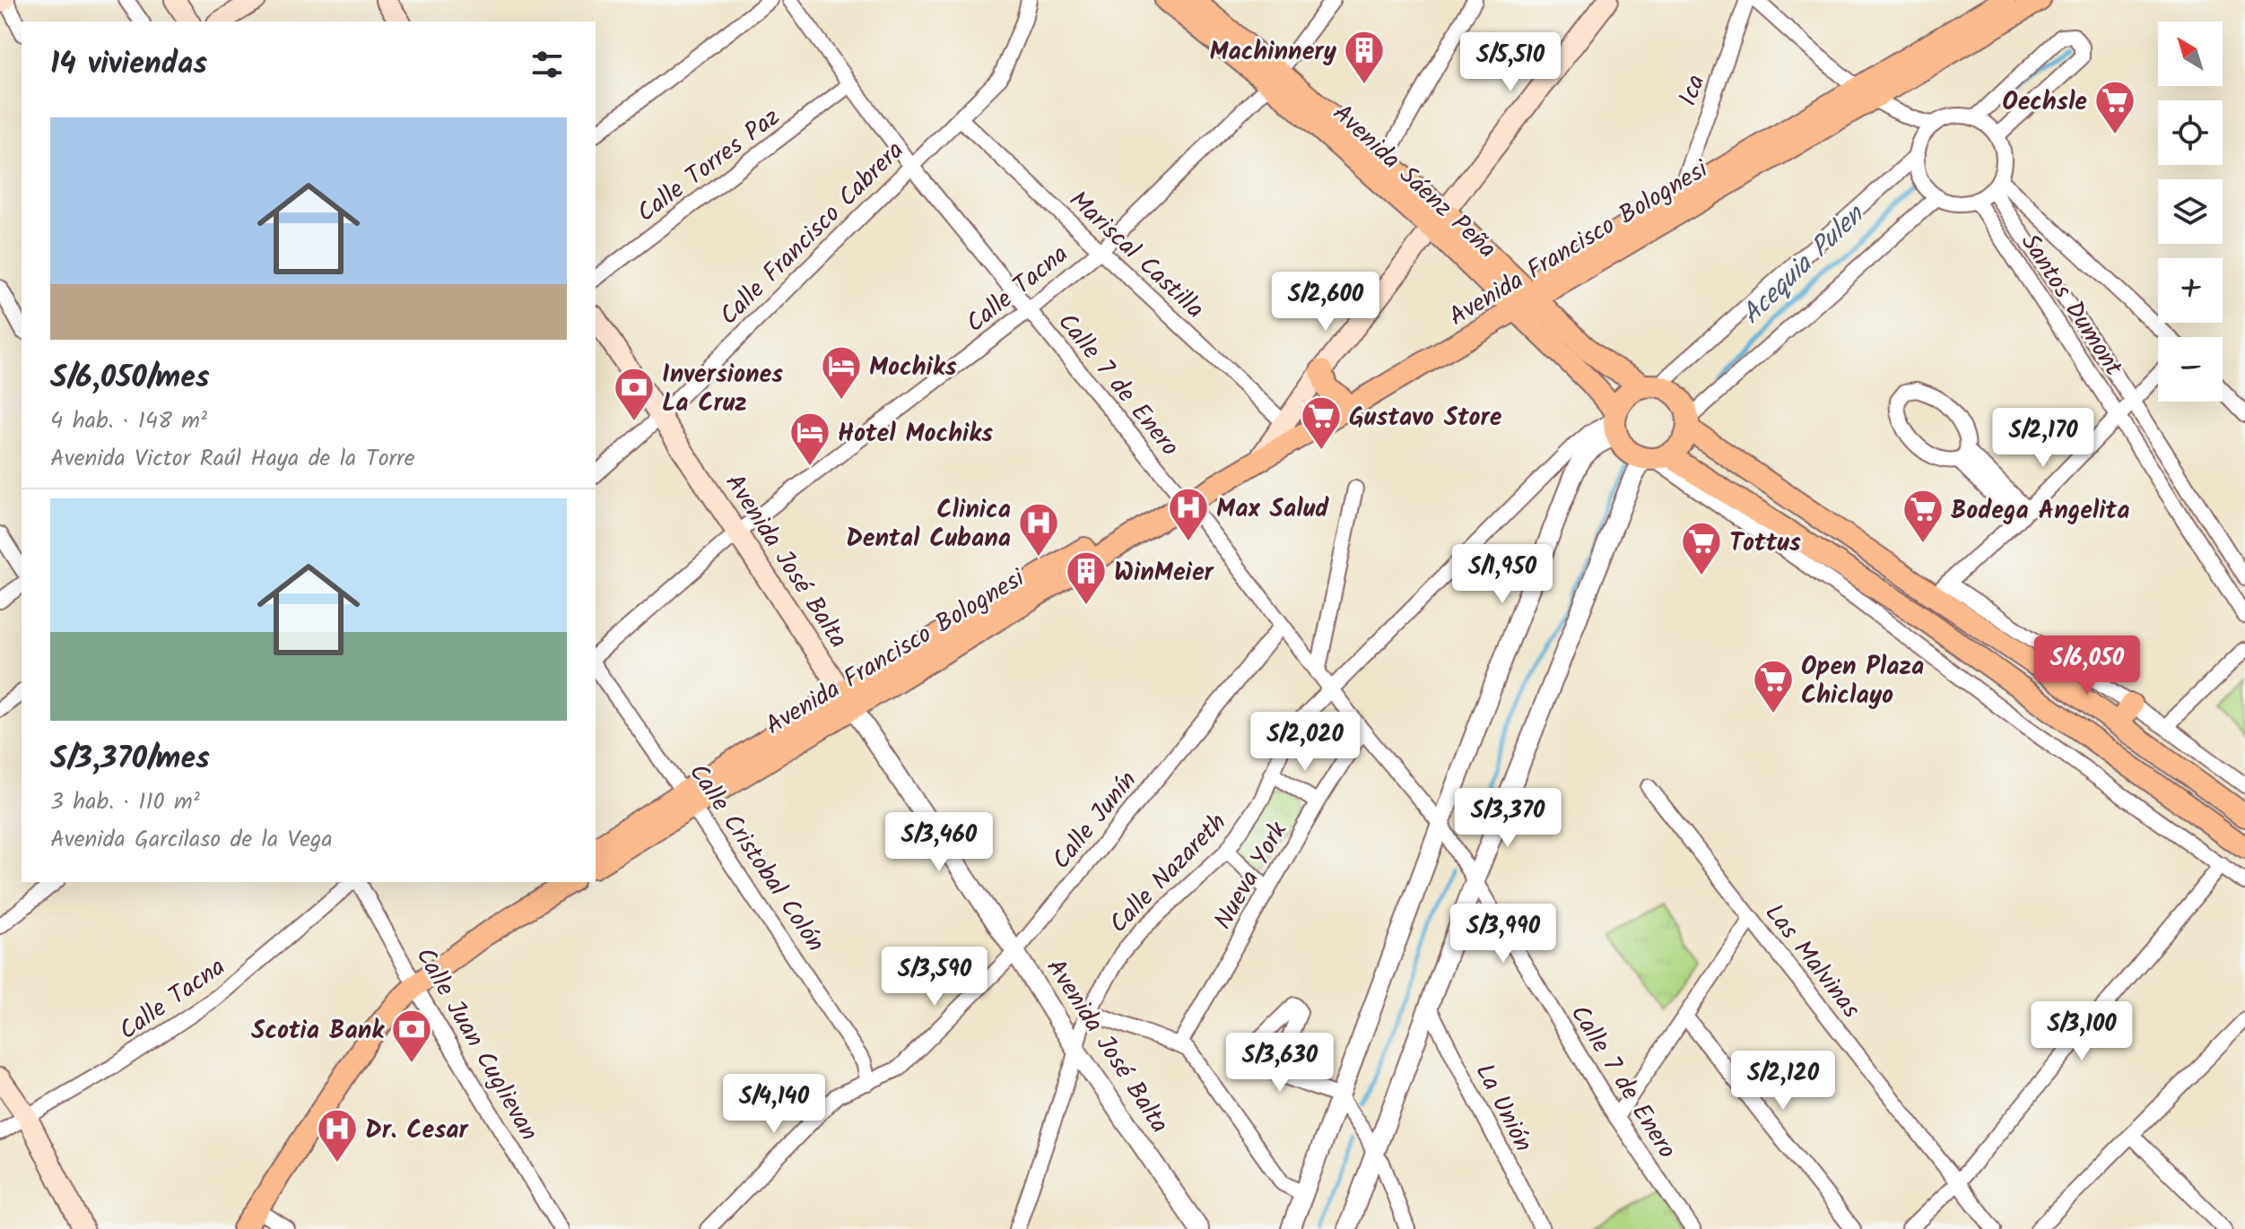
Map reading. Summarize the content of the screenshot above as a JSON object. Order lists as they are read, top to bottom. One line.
{"streets":{"main road":["Avenida Sáenz Peña","Avenida Francisco Bolognesi","Avenida José Balta"],"street":["Ica","Calle Torres Paz","Calle Francisco Cabrera","Mariscal Castilla","Calle Tacna","Santos Dumont","Calle 7 de Enero","Calle Junín","Calle Cristobal Colón","Calle Nazareth","Nueva York","Las Malvinas","Calle Juan Cuglievan","La Unión"]},"crossings":[["Ica","Avenida Francisco Bolognesi"],["Calle Torres Paz","Calle 7 de Enero"],["Avenida Sáenz Peña","Avenida Francisco Bolognesi"],["Avenida Sáenz Peña","Calle Tacna"],["Avenida Sáenz Peña","Calle Nazareth"],["Calle Francisco Cabrera","Mariscal Castilla"],["Calle Francisco Cabrera","Calle 7 de Enero"],["Calle Francisco Cabrera","Avenida José Balta"],["Avenida Francisco Bolognesi","Calle 7 de Enero"],["Avenida Francisco Bolognesi","Avenida José Balta"],["Avenida Francisco Bolognesi","Calle Cristobal Colón"],["Mariscal Castilla","Calle Tacna"],["Calle Tacna","Calle 7 de Enero"],["Calle Tacna","Avenida José Balta"],["Calle 7 de Enero","Calle Junín"],["Calle 7 de Enero","Calle Nazareth"],["Calle 7 de Enero","Nueva York"],["Avenida José Balta","Calle Junín"],["Avenida José Balta","Calle Nazareth"],["Calle Junín","Calle Cristobal Colón"]],"water":["Acequia Pulen"],"places":{"building":["Machinnery","WinMeier"],"supermarket":["Oechsle","Gustavo Store","Bodega Angelita","Tottus","Open Plaza Chiclayo"],"hotel":["Mochiks","Hotel Mochiks"],"bank":["Inversiones La Cruz","Scotia Bank"],"hospital":["Max Salud","Clinica Dental Cubana","Dr. Cesar"]},"north":"top left","page":{"map_buttons":["+","−"],"heading":"14 viviendas","price":["S/5,510","S/2,600","S/2,170","S/1,950","S/6,050","S/2,020","S/3,370","S/3,460","S/3,990","S/3,590","S/3,100","S/3,630","S/2,120","S/4,140"],"list":[{"name":"S/6,050/mes","note":"4 hab. · 148 m² · Avenida Victor Raúl Haya de la Torre"},{"name":"S/3,370/mes","note":"3 hab. · 110 m² · Avenida Garcilaso de la Vega"}]}}
